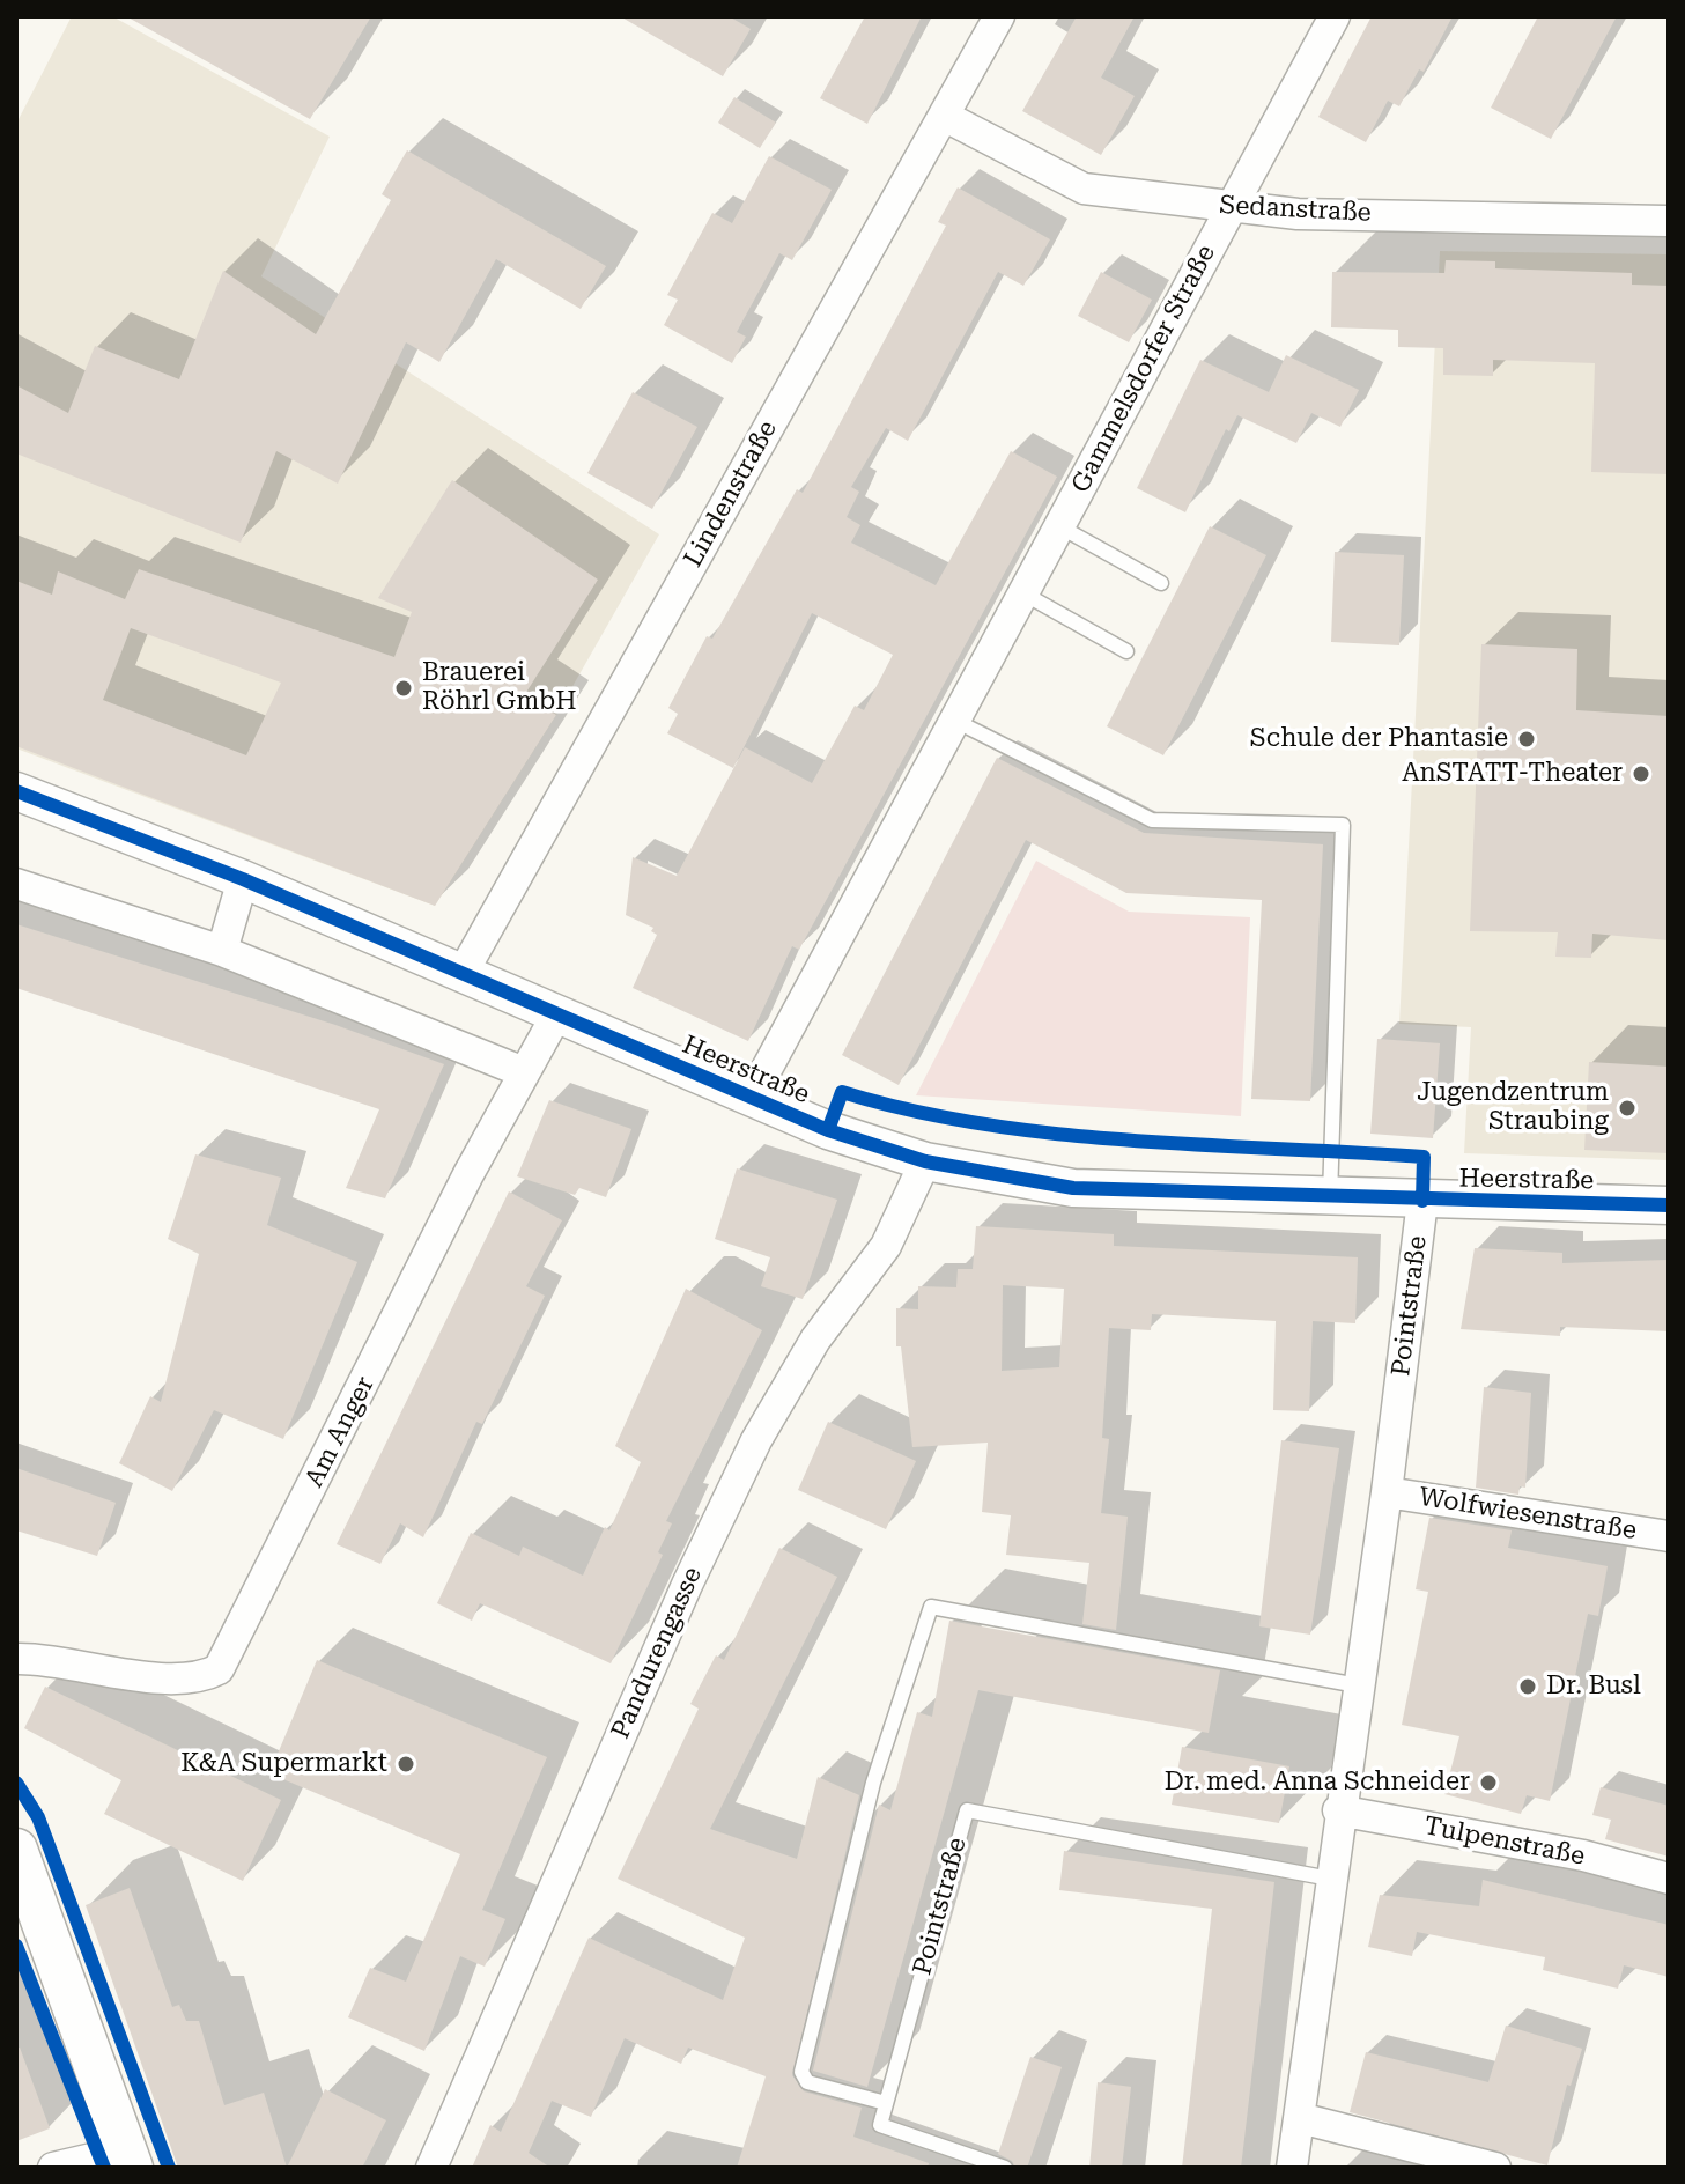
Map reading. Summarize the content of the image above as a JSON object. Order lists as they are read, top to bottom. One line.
{"streets":{"street":["Sedanstraße","Gammelsdorfer Straße","Lindenstraße","Heerstraße","Pointstraße","Am Anger","Wolfwiesenstraße","Pandurengasse","Tulpenstraße"]},"crossings":[["Sedanstraße","Gammelsdorfer Straße"],["Sedanstraße","Lindenstraße"],["Gammelsdorfer Straße","Heerstraße"],["Lindenstraße","Heerstraße"],["Heerstraße","Pointstraße"],["Heerstraße","Am Anger"],["Heerstraße","Pandurengasse"],["Pointstraße","Wolfwiesenstraße"],["Pointstraße","Tulpenstraße"]],"places":["Brauerei Röhrl GmbH","Schule der Phantasie","AnSTATT-Theater","Jugendzentrum Straubing","Dr. Busl","K&A Supermarkt","Dr. med. Anna Schneider"]}
